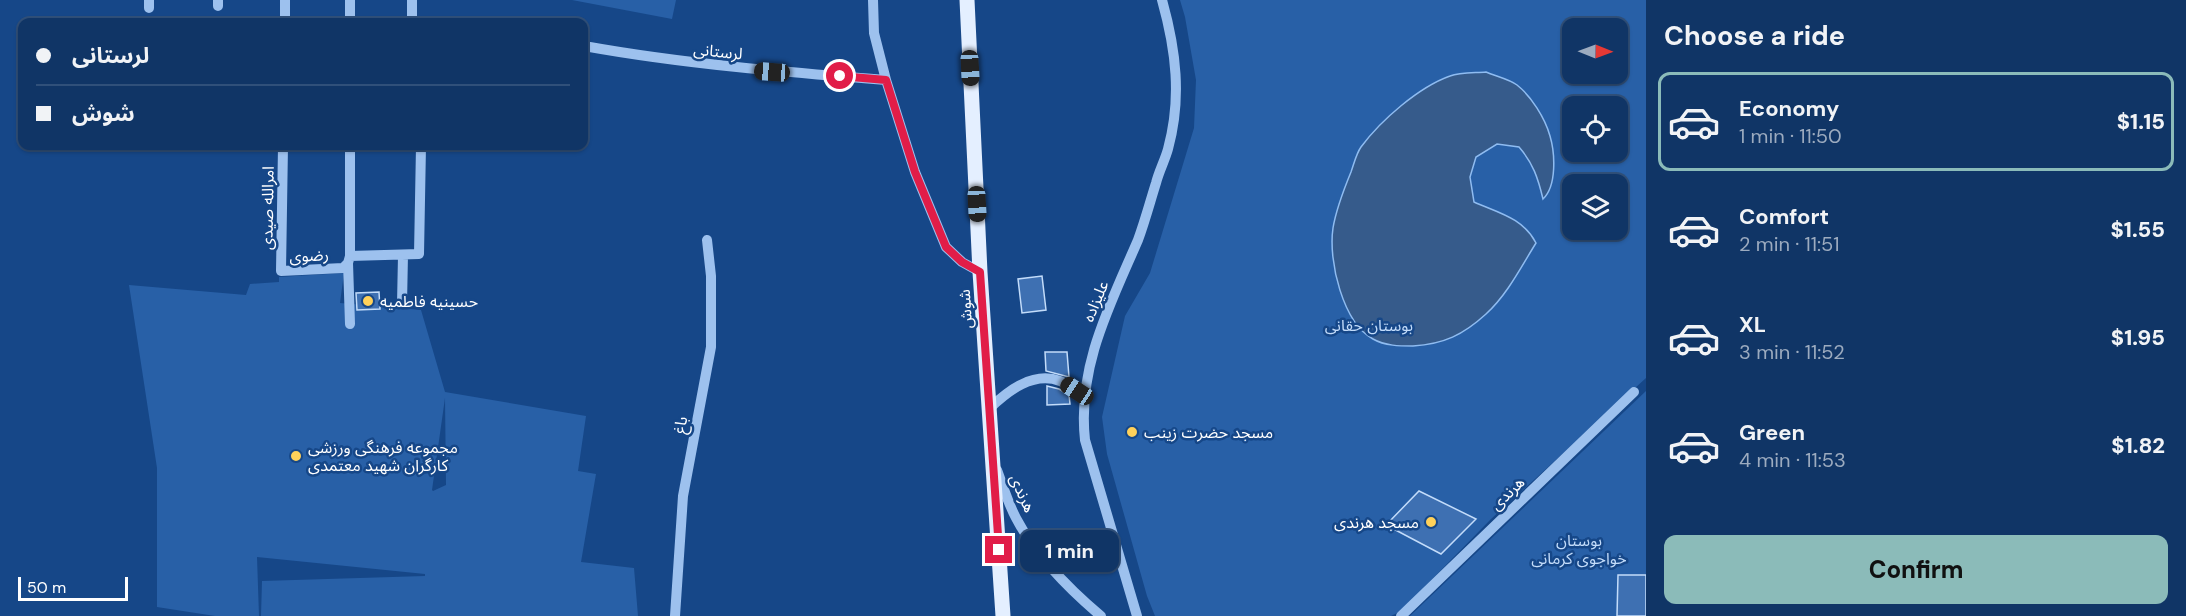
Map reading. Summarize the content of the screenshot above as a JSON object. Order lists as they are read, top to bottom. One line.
{"streets":{"main road":["شوش"],"street":["لرستانی","امرالله صیدی","رضوی","علیزاده","باغ","هرندی"]},"crossings":[["امرالله صیدی","رضوی"],["شوش","هرندی"]],"parks":["بوستان حقانی","بوستان خواجوی کرمانی"],"places":["حسینیه فاطمیه","مسجد حضرت زینب","مجموعه فرهنگی ورزشی کارگران شهید معتمدی","مسجد هرندی"],"scale_bar":"50 m","north":"right","page":{"heading":"Choose a ride","banner":["لرستانی","شوش"],"list":[{"name":"Economy","note":"1 min · 11:50","value":"$1.15"},{"name":"Comfort","note":"2 min · 11:51","value":"$1.55"},{"name":"XL","note":"3 min · 11:52","value":"$1.95"},{"name":"Green","note":"4 min · 11:53","value":"$1.82"}],"buttons":"Confirm","bubble":"1 min","scale":"50 m"}}
